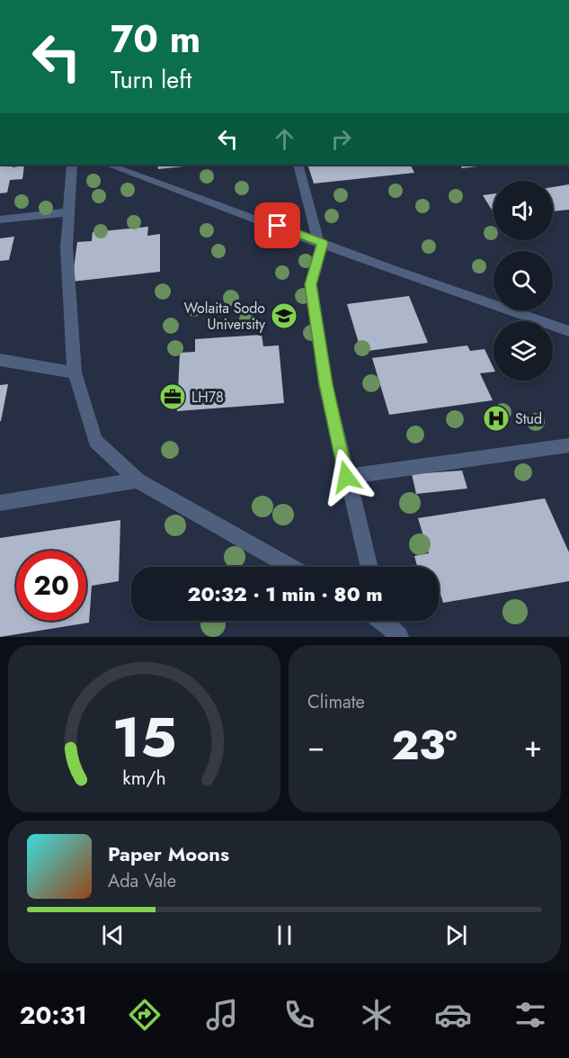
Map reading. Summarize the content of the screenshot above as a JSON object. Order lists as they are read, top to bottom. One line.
{"places":{"school or university":["Wolaita Sodo University"],"office":["LH78"],"hospital":["Stud"]},"page":{"turn":["70 m","Turn left"],"limit":"20","trip":"20:32 · 1 min · 80 m","tile":"Climate","heat":["−","23°","+"],"song":["Paper Moons","Ada Vale"],"tabs":"20:31","gauge":["15","km/h"]}}
